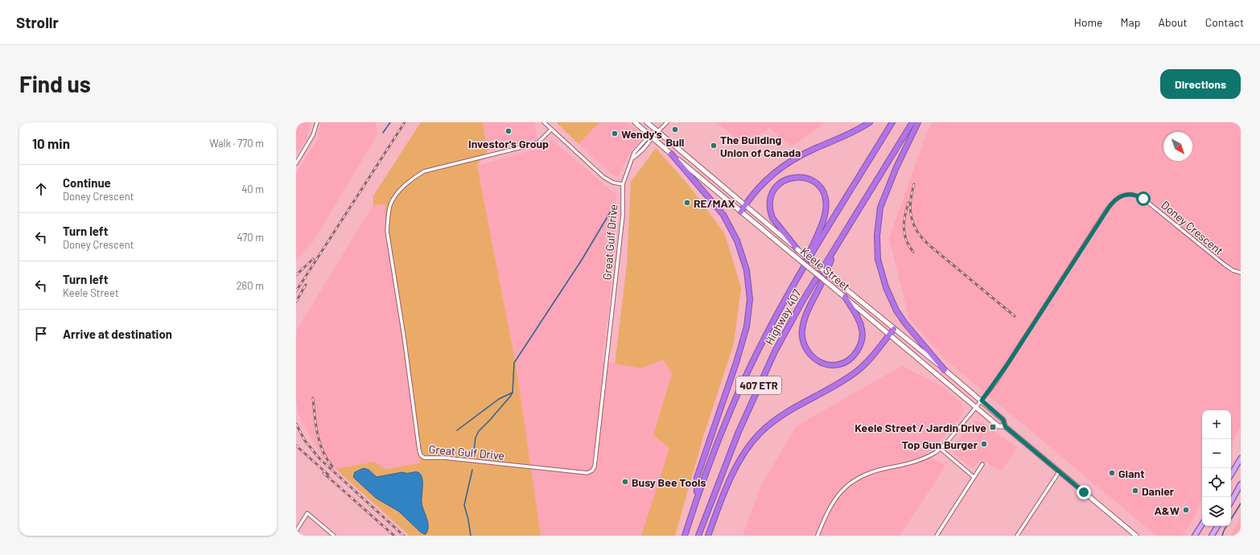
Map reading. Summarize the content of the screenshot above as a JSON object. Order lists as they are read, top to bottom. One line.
{"streets":{"highway":["Highway 407","407 ETR"],"main road":["Keele Street"],"street":["Doney Crescent","Great Gulf Drive"]},"crossings":[["Doney Crescent","Keele Street"],["Great Gulf Drive","Keele Street"]],"places":{"other":["Bull","Investor's Group","Wendy's","The Building Union of Canada","RE/MAX","Top Gun Burger","Giant","Busy Bee Tools","Danier","A&W"],"transit":["Keele Street / Jardin Drive"]},"north":"bottom right","page":{"header":"Strollr","nav":["Home","Map","About","Contact"],"buttons":"Directions","title":"Find us","heading":["10 min","Walk · 770 m"],"list":[["Continue","Doney Crescent","40 m"],["Turn left","Doney Crescent","470 m"],["Turn left","Keele Street","260 m"],"Arrive at destination"],"map_buttons":["+","−"]}}
